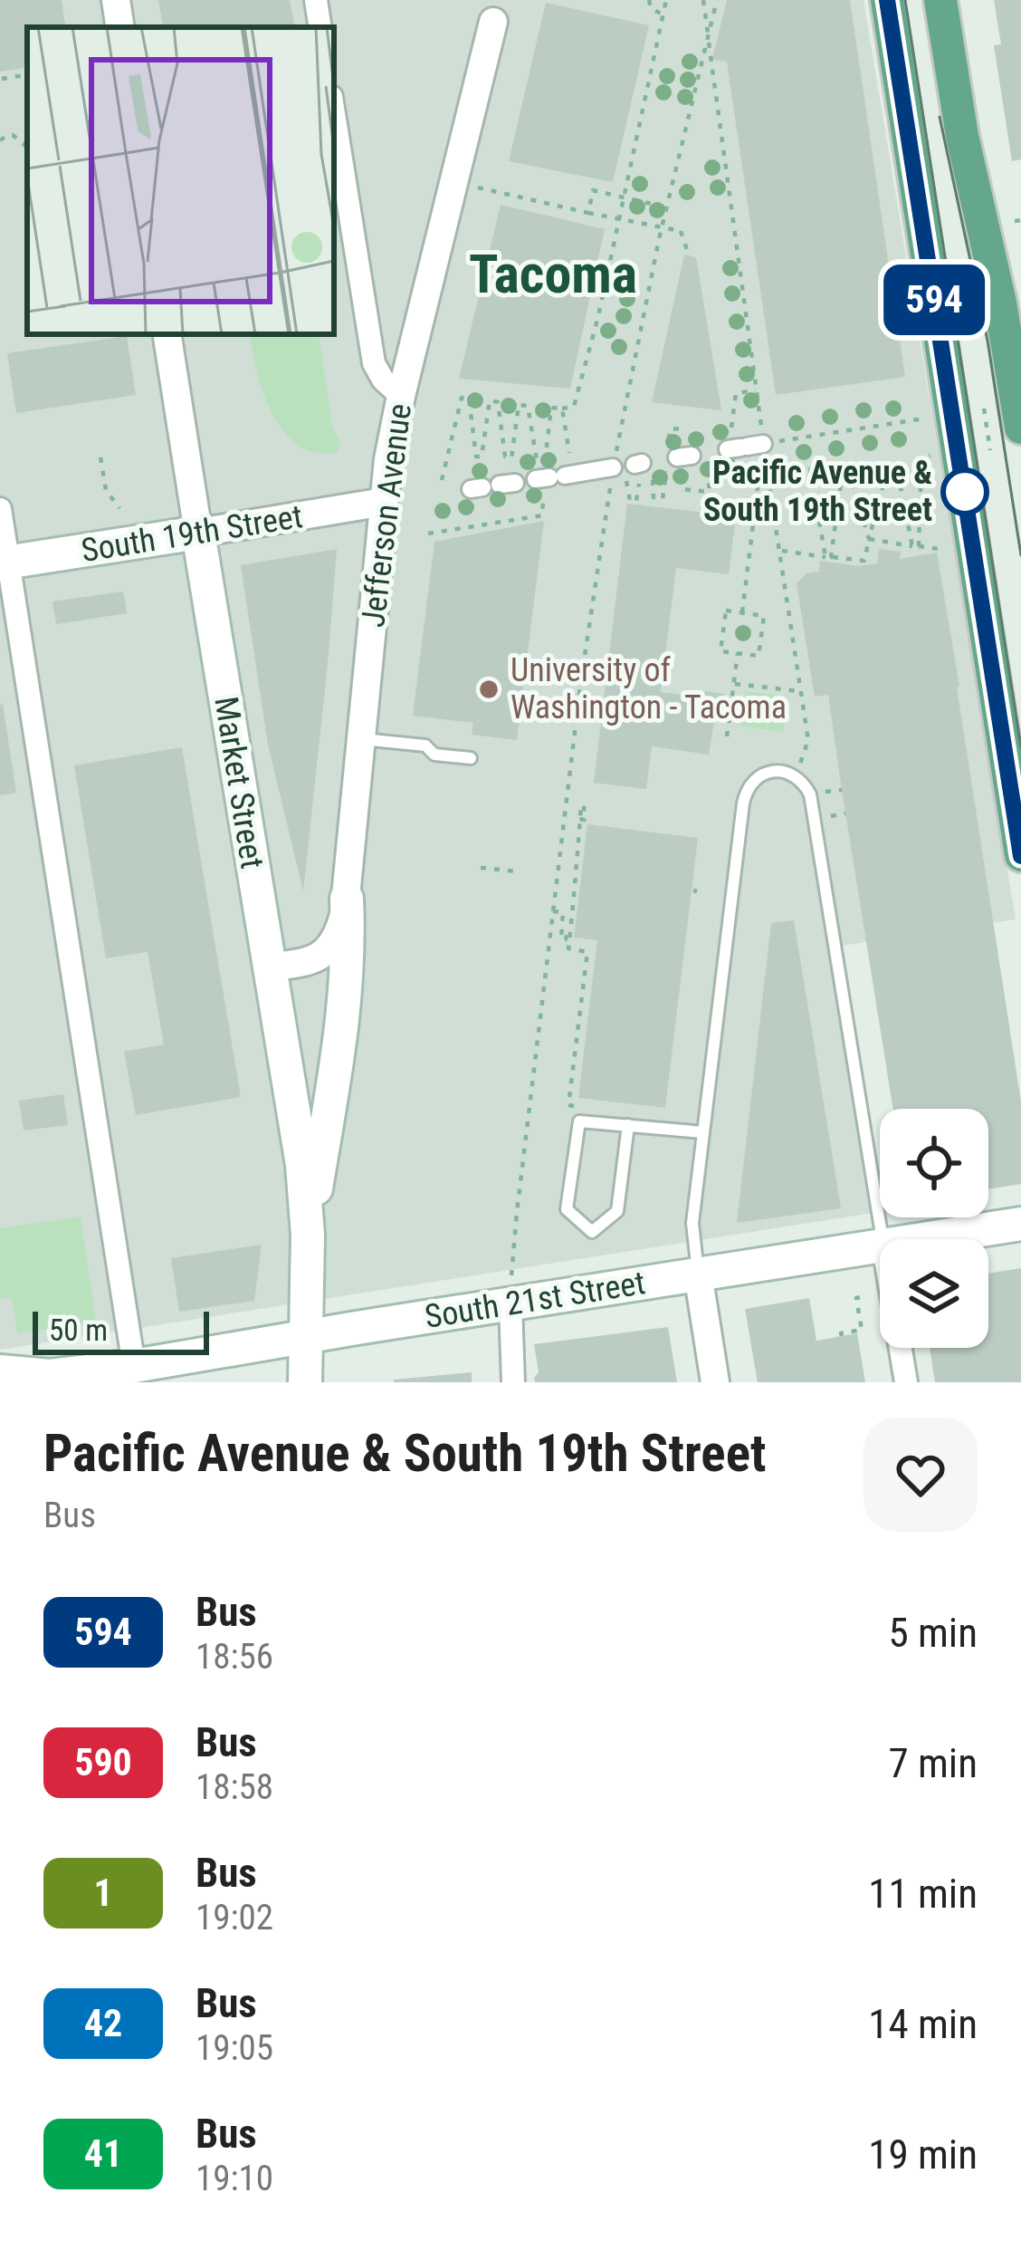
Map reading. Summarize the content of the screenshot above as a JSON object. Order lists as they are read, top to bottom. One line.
{"streets":{"main road":["South 19th Street","Market Street","South 21st Street"],"street":["Jefferson Avenue"]},"crossings":[["Jefferson Avenue","South 19th Street"],["Jefferson Avenue","Market Street"],["South 19th Street","Market Street"]],"districts":["Tacoma"],"places":["Pacific Avenue & South 19th Street","University of Washington - Tacoma"],"lines":["bus line 594"],"scale_bar":"50 m","page":{"on_map":"594","scale":"50 m","heading":["Pacific Avenue & South 19th Street","Bus"],"list":[{"mark":"594","name":"Bus","note":"18:56","value":"5 min"},{"mark":"590","name":"Bus","note":"18:58","value":"7 min"},{"mark":"1","name":"Bus","note":"19:02","value":"11 min"},{"mark":"42","name":"Bus","note":"19:05","value":"14 min"},{"mark":"41","name":"Bus","note":"19:10","value":"19 min"}]}}
